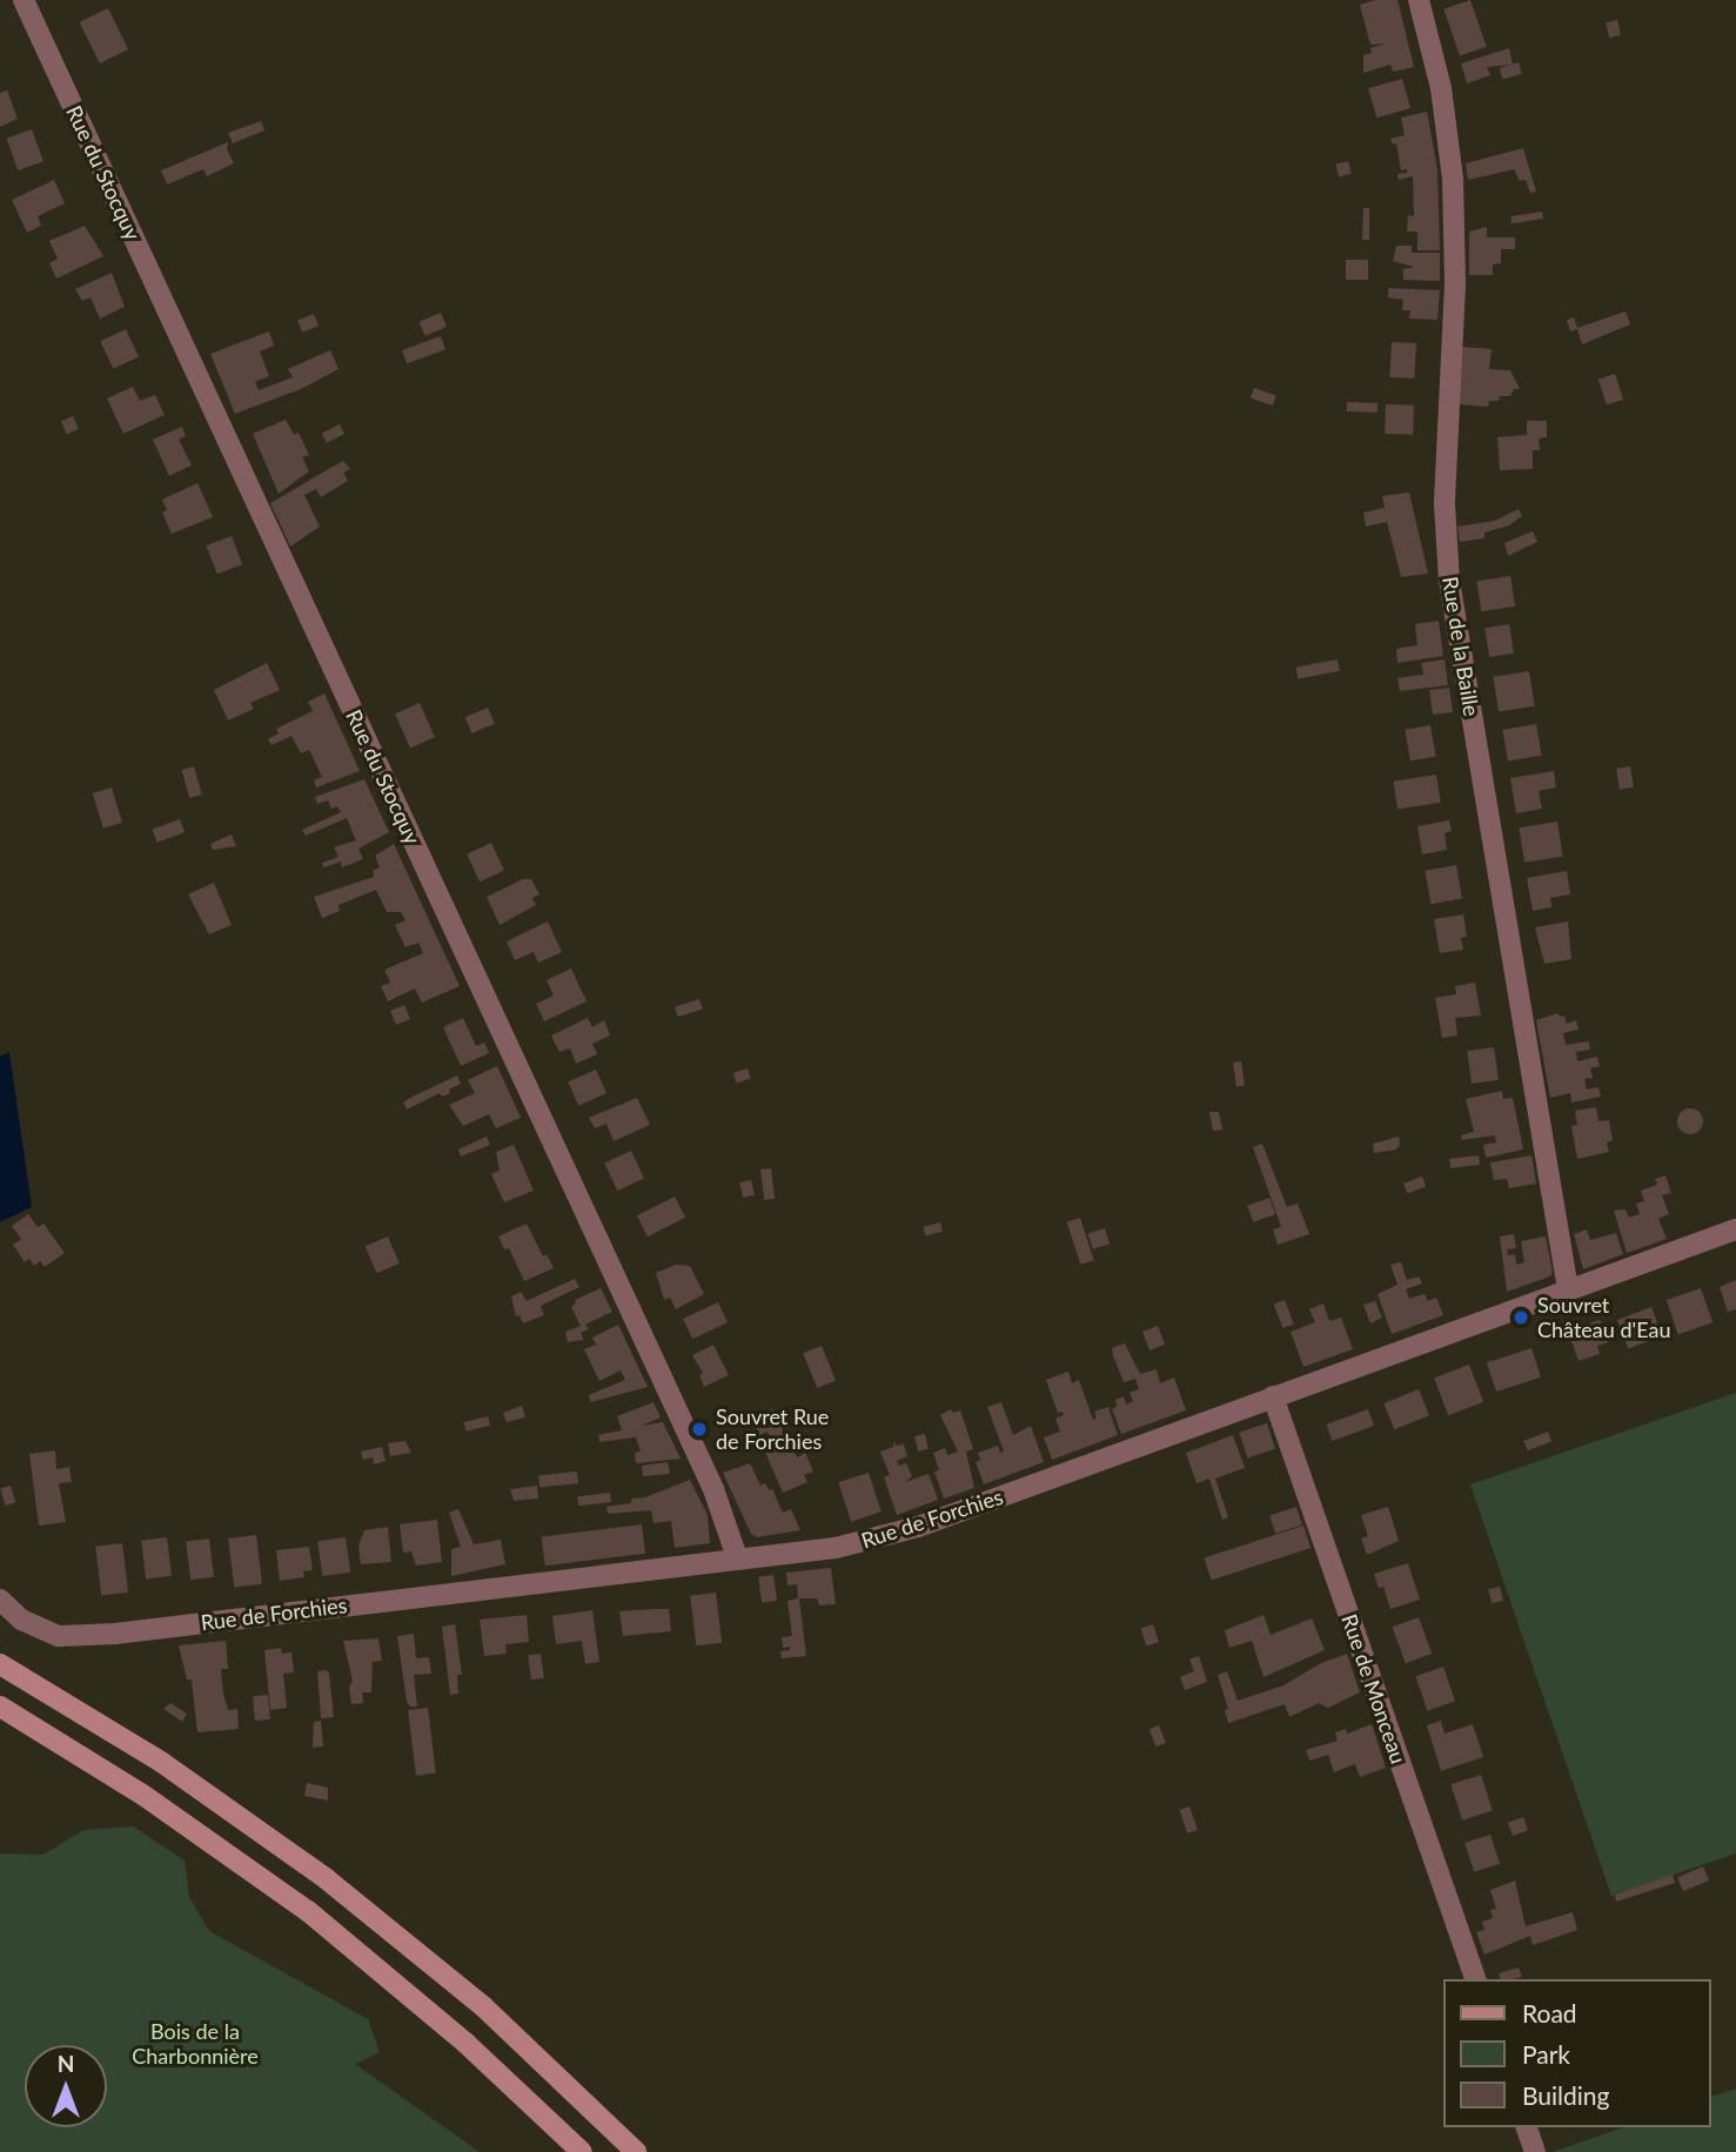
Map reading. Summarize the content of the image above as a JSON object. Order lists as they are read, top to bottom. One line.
{"streets":{"street":["Rue du Stocquy","Rue de la Baille","Rue de Forchies","Rue de Monceau"]},"crossings":[["Rue du Stocquy","Rue de Forchies"],["Rue de la Baille","Rue de Forchies"],["Rue de Forchies","Rue de Monceau"]],"parks":["Bois de la Charbonnière"],"places":["Souvret Château d'Eau","Souvret Rue de Forchies"],"legend":["Road","Park","Building"],"north":"top"}
